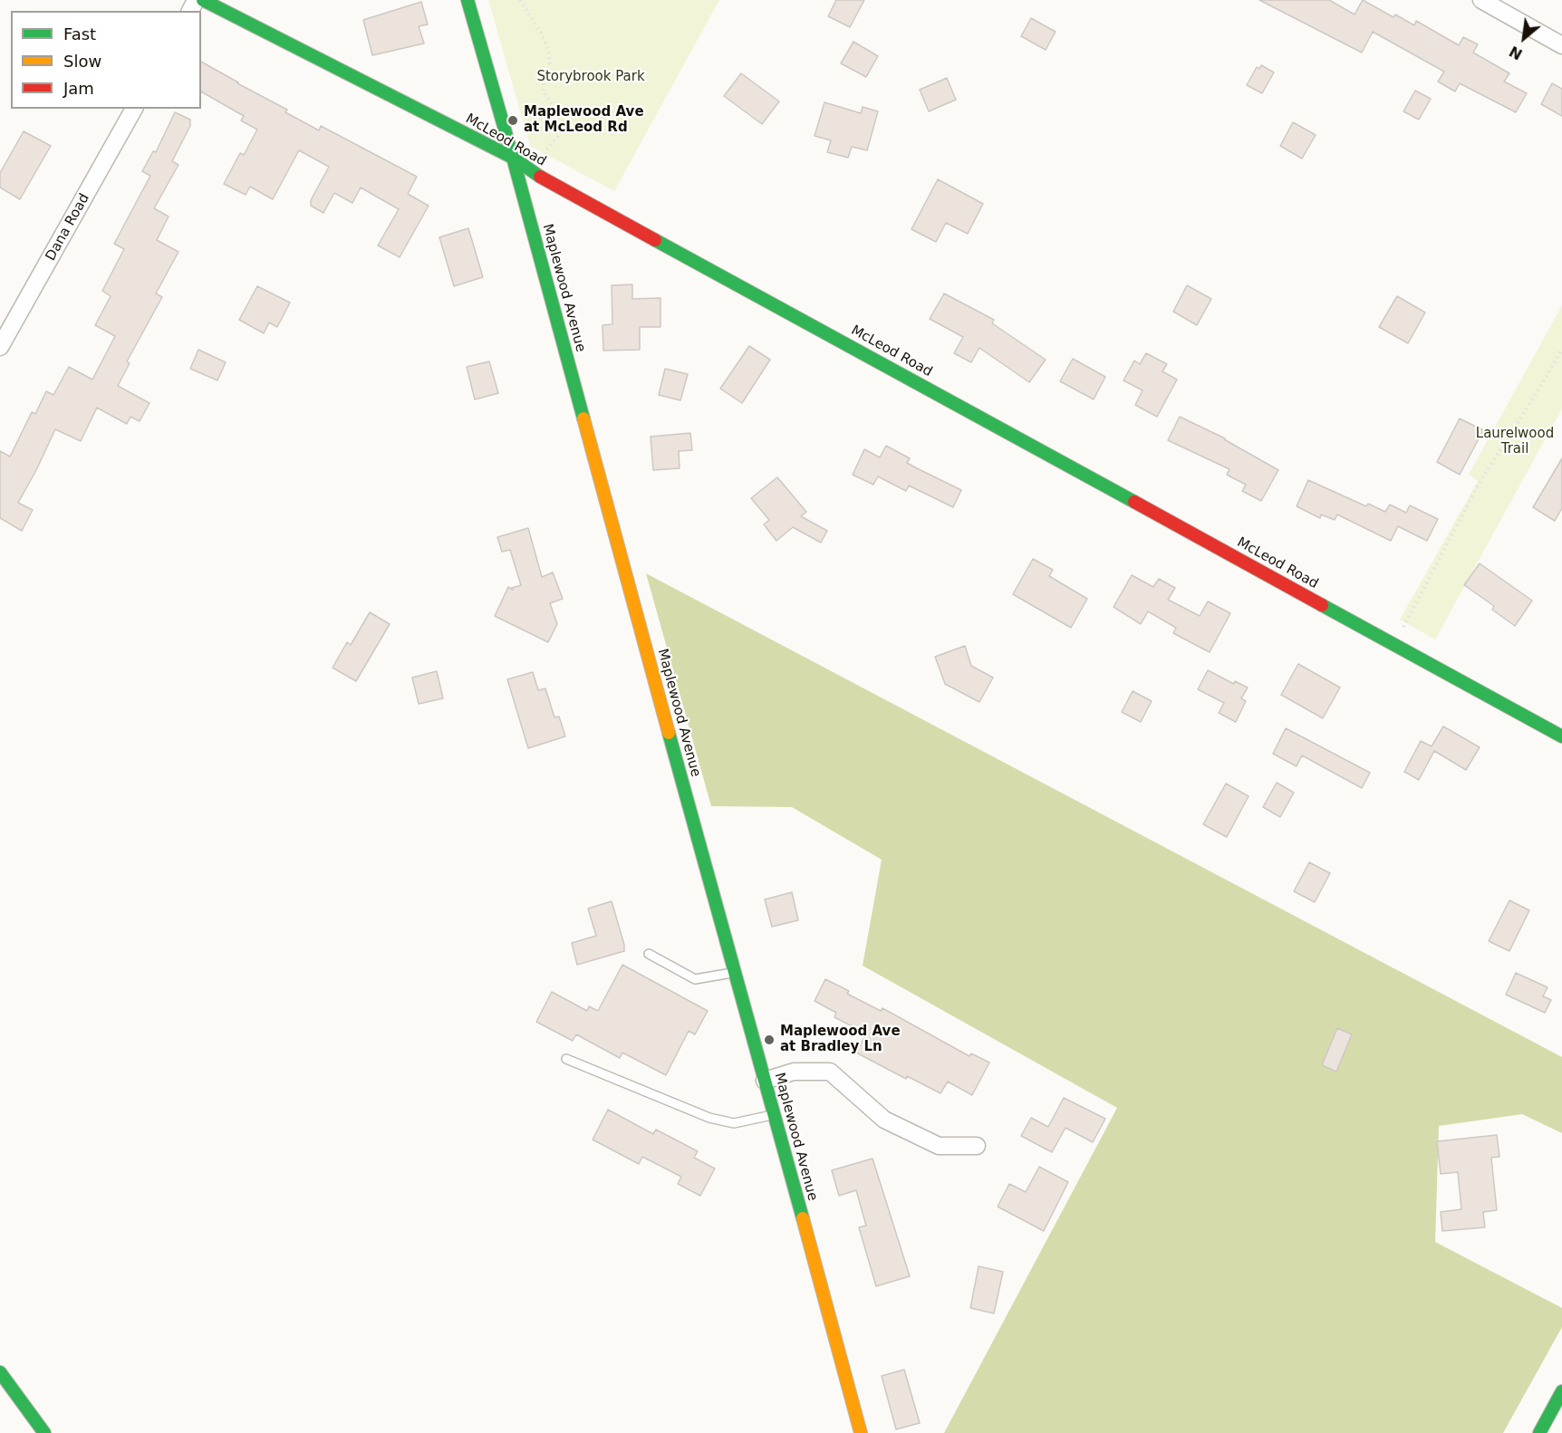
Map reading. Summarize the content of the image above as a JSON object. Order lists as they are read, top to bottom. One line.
{"streets":{"main road":["McLeod Road","Maplewood Avenue"],"street":["Dana Road"]},"crossings":[["McLeod Road","Maplewood Avenue"]],"parks":["Storybrook Park","Laurelwood Trail"],"places":["Maplewood Ave at McLeod Rd","Maplewood Ave at Bradley Ln"],"legend":["Fast","Slow","Jam"],"north":"bottom left"}
